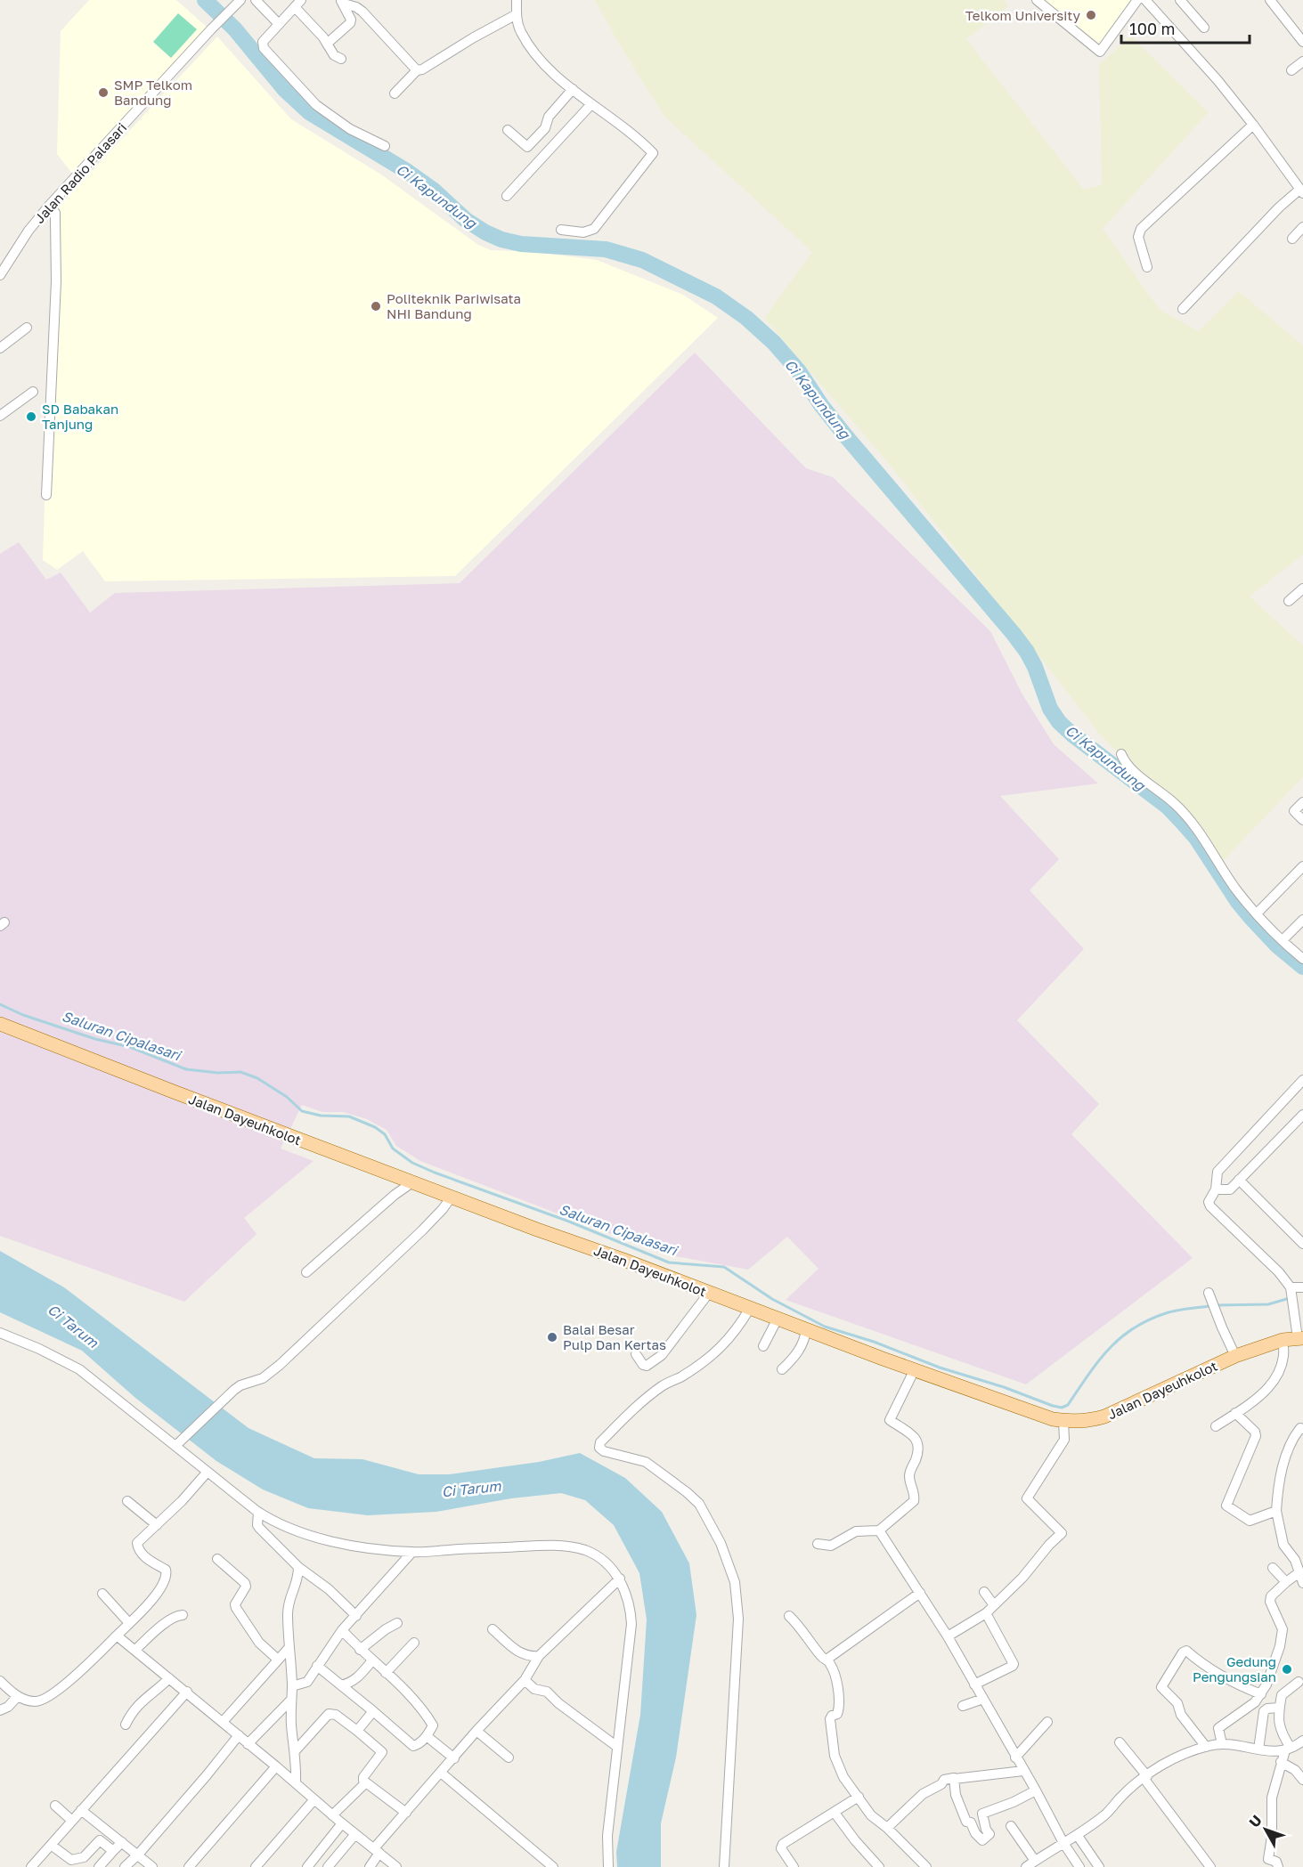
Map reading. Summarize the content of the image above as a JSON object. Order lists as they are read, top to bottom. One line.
{"streets":{"main road":["Jalan Dayeuhkolot"],"street":["Jalan Radio Palasari"]},"water":["Ci Kapundung","Saluran Cipalasari","Ci Tarum"],"places":["Telkom University","SMP Telkom Bandung","Politeknik Pariwisata NHI Bandung","SD Babakan Tanjung","Balai Besar Pulp Dan Kertas","Gedung Pengungsian"],"scale_bar":"100 m","north":"top left"}
